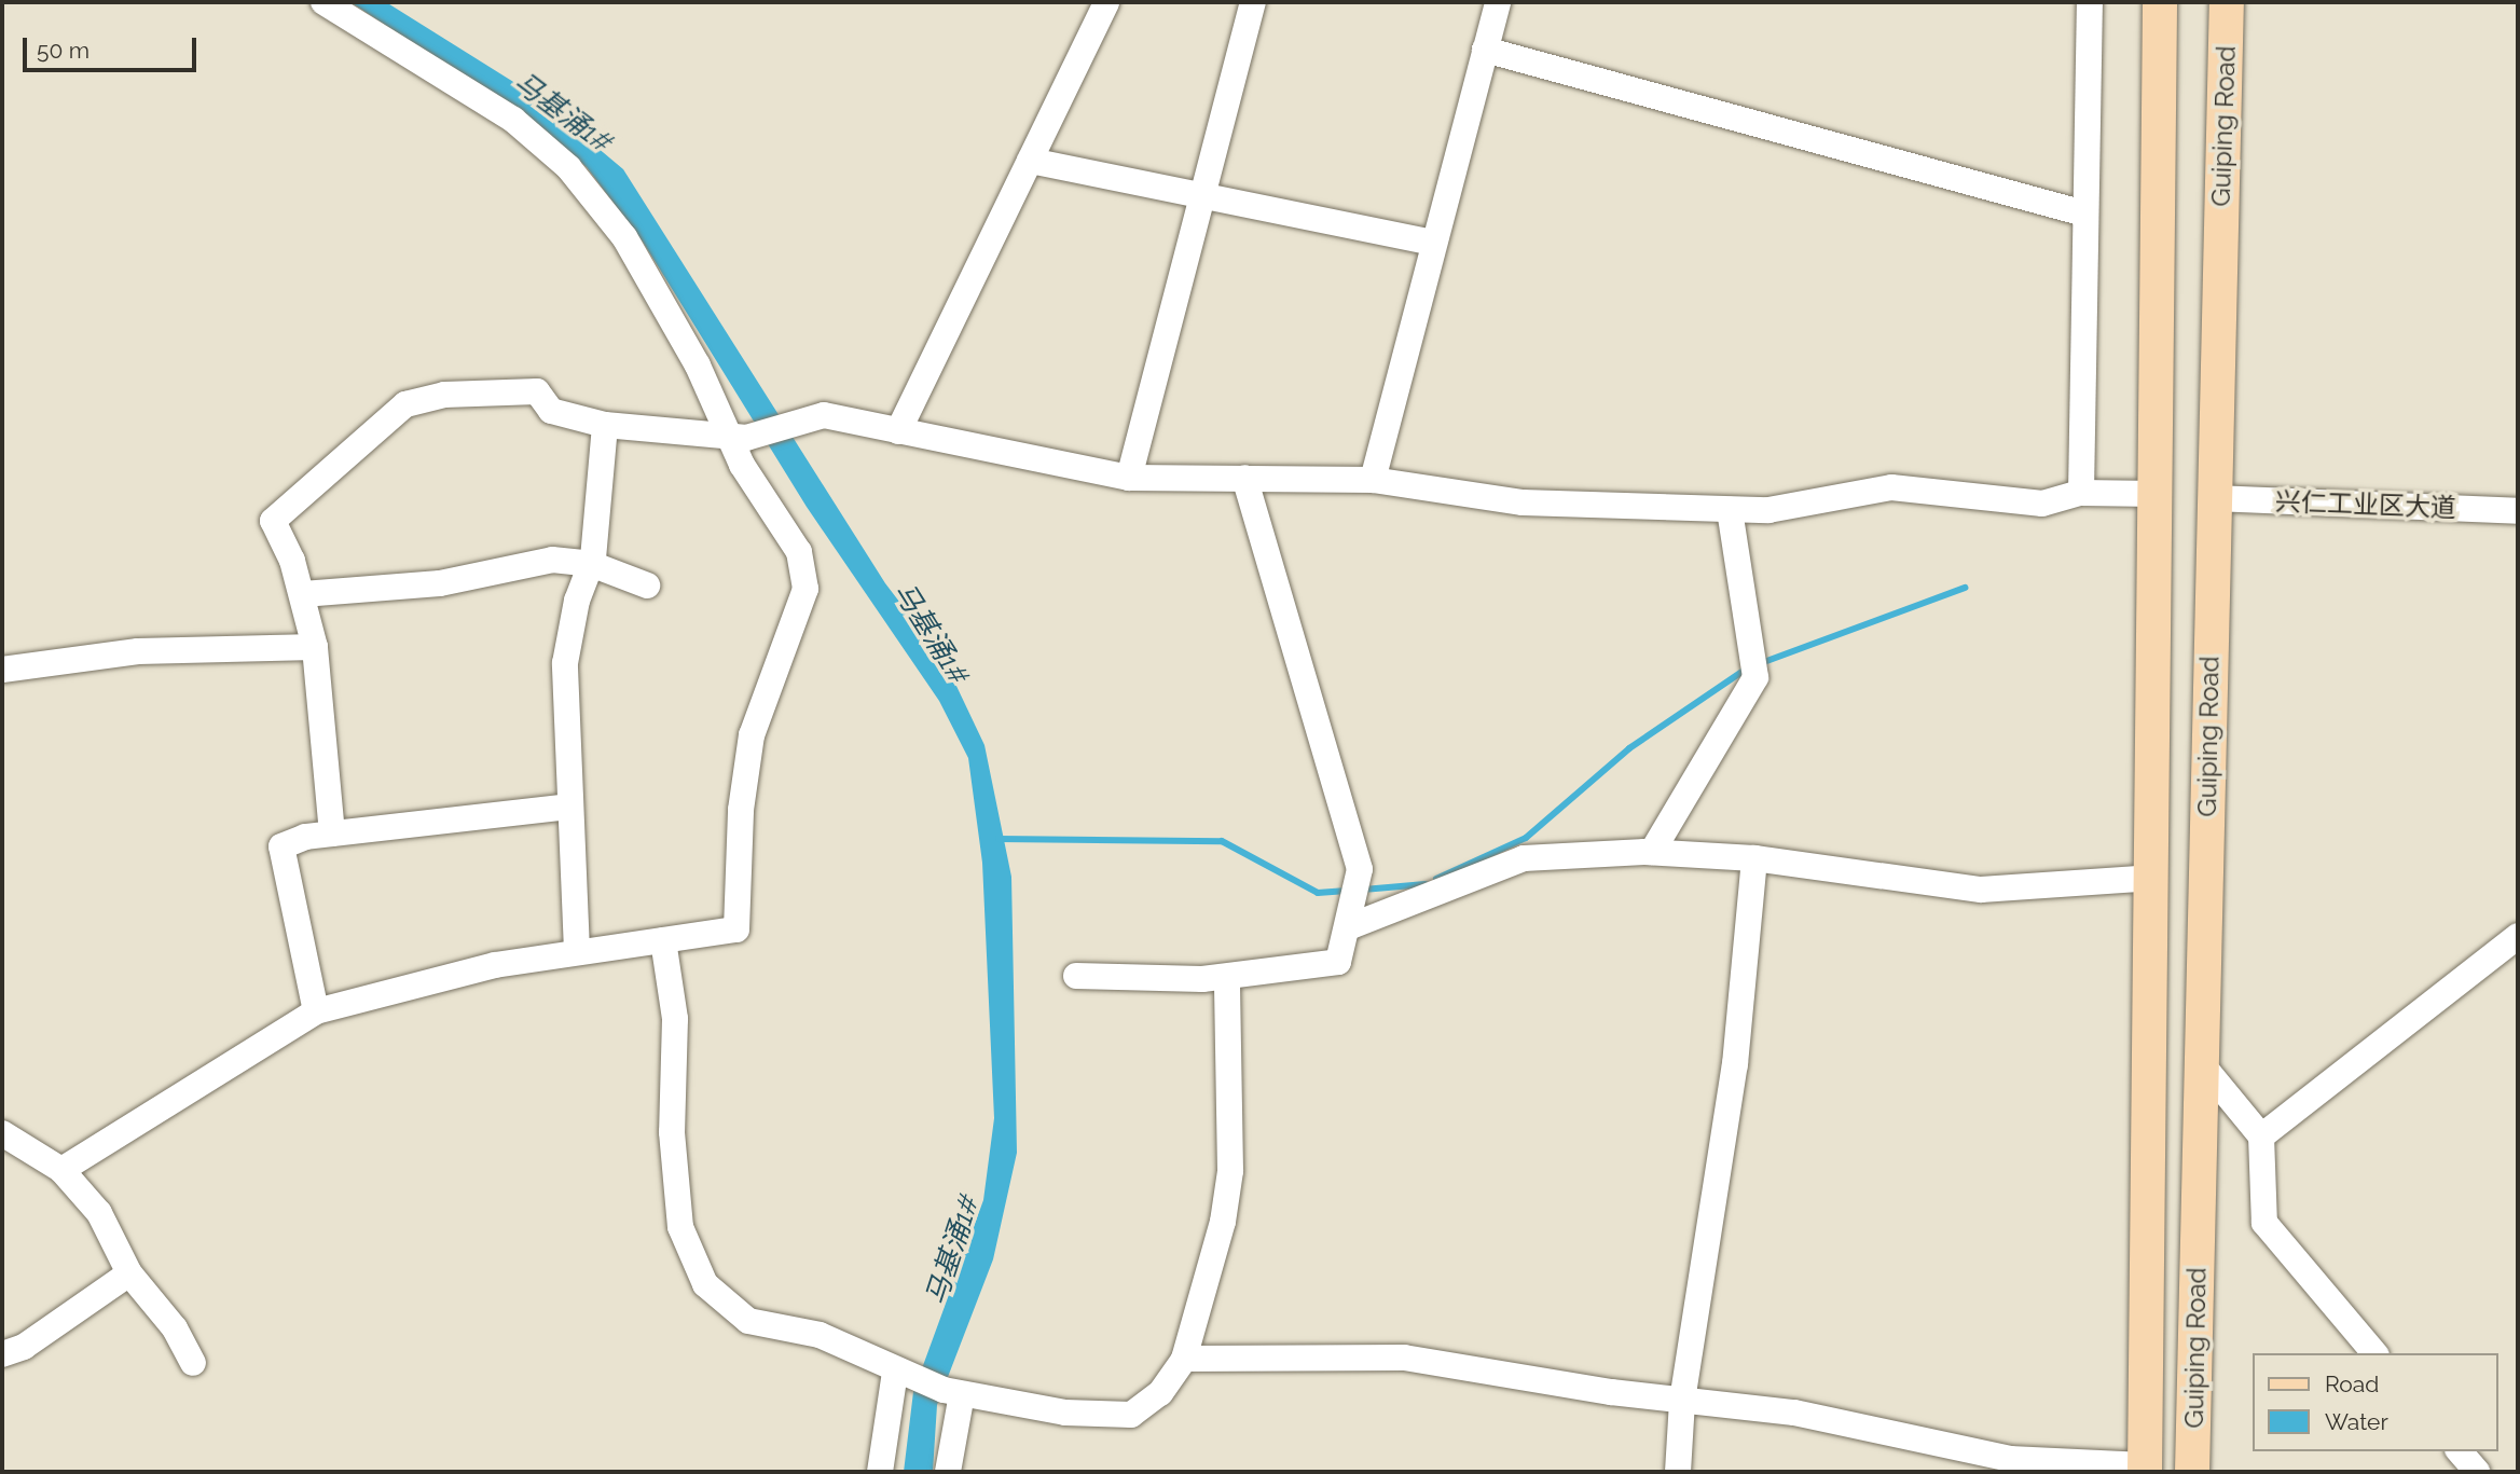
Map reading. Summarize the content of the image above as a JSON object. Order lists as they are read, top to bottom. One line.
{"streets":{"main road":["Guiping Road"],"street":["兴仁工业区大道"]},"crossings":[["Guiping Road","兴仁工业区大道"]],"water":["马基涌1#"],"legend":["Road","Water"],"scale_bar":"50 m"}
